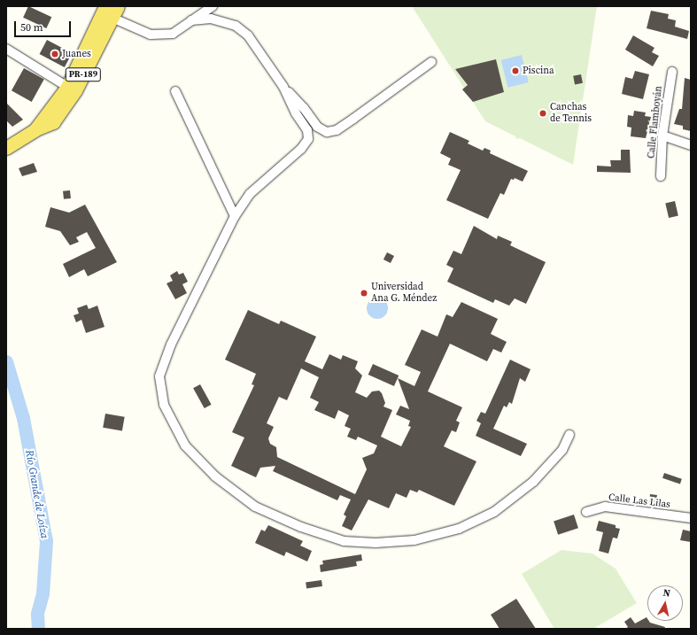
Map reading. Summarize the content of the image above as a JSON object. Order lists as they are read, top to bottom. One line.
{"streets":{"main road":["PR-189"],"street":["Calle Flamboyán","Calle Las Lilas"]},"water":["Río Grande de Loíza"],"places":["Juanes","Piscina","Canchas de Tennis","Universidad Ana G. Méndez"],"scale_bar":"50 m","north":"top"}
